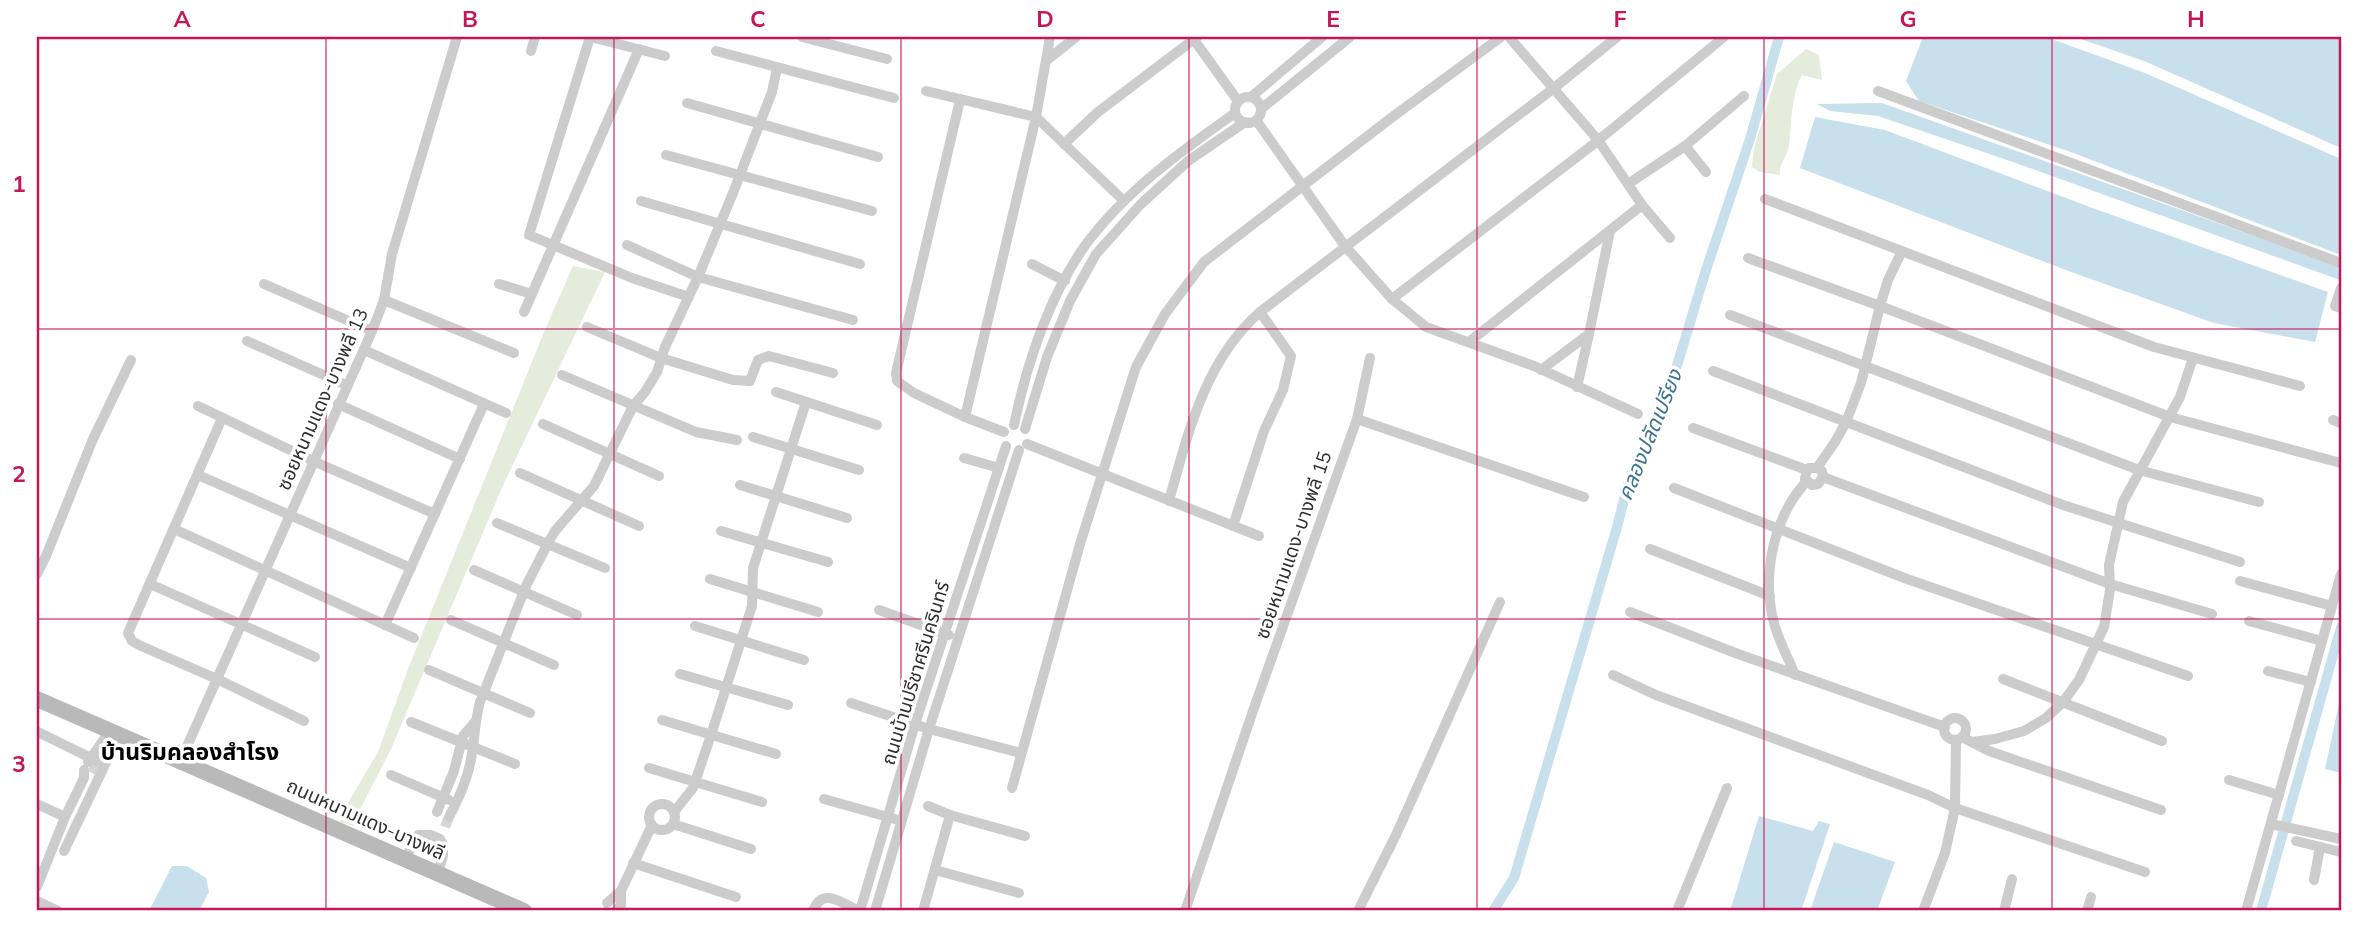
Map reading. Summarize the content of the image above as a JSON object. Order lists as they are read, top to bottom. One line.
{"streets":{"main road":["ถนนหนามแดง-บางพลี"],"street":["ซอยหนามแดง-บางพลี 13","ซอยหนามแดง-บางพลี 15","ถนนบ้านปรีชาศรีนครินทร์"]},"crossings":[["ซอยหนามแดง-บางพลี 13","ถนนหนามแดง-บางพลี"]],"districts":["บ้านริมคลองสำโรง"],"water":["คลองปลัดเปรียง"],"grid":{"columns":["A","B","C","D","E","F","G","H"],"rows":["1","2","3"]}}
